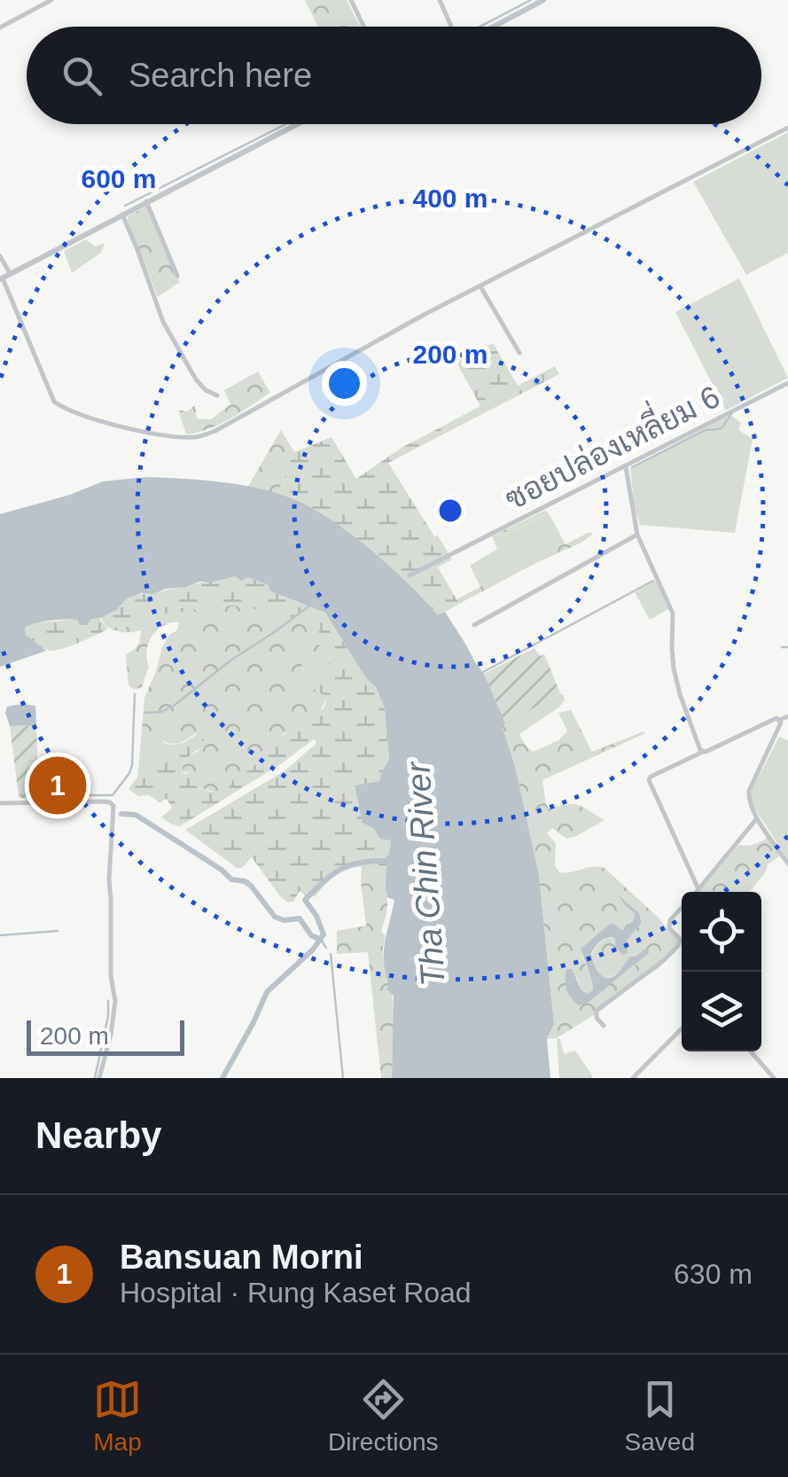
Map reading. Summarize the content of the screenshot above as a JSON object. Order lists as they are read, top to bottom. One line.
{"streets":{"street":["ซอยปล่องเหลี่ยม 6"]},"water":["Tha Chin River"],"scale_bar":"200 m","page":{"search":"Search here","pins":"1","scale":"200 m","heading":"Nearby","list":[{"mark":"1","name":"Bansuan Morni","note":"Hospital · Rung Kaset Road","value":"630 m"}],"nav":["Map","Directions","Saved"]},"rings":["600 m","400 m","200 m"]}
